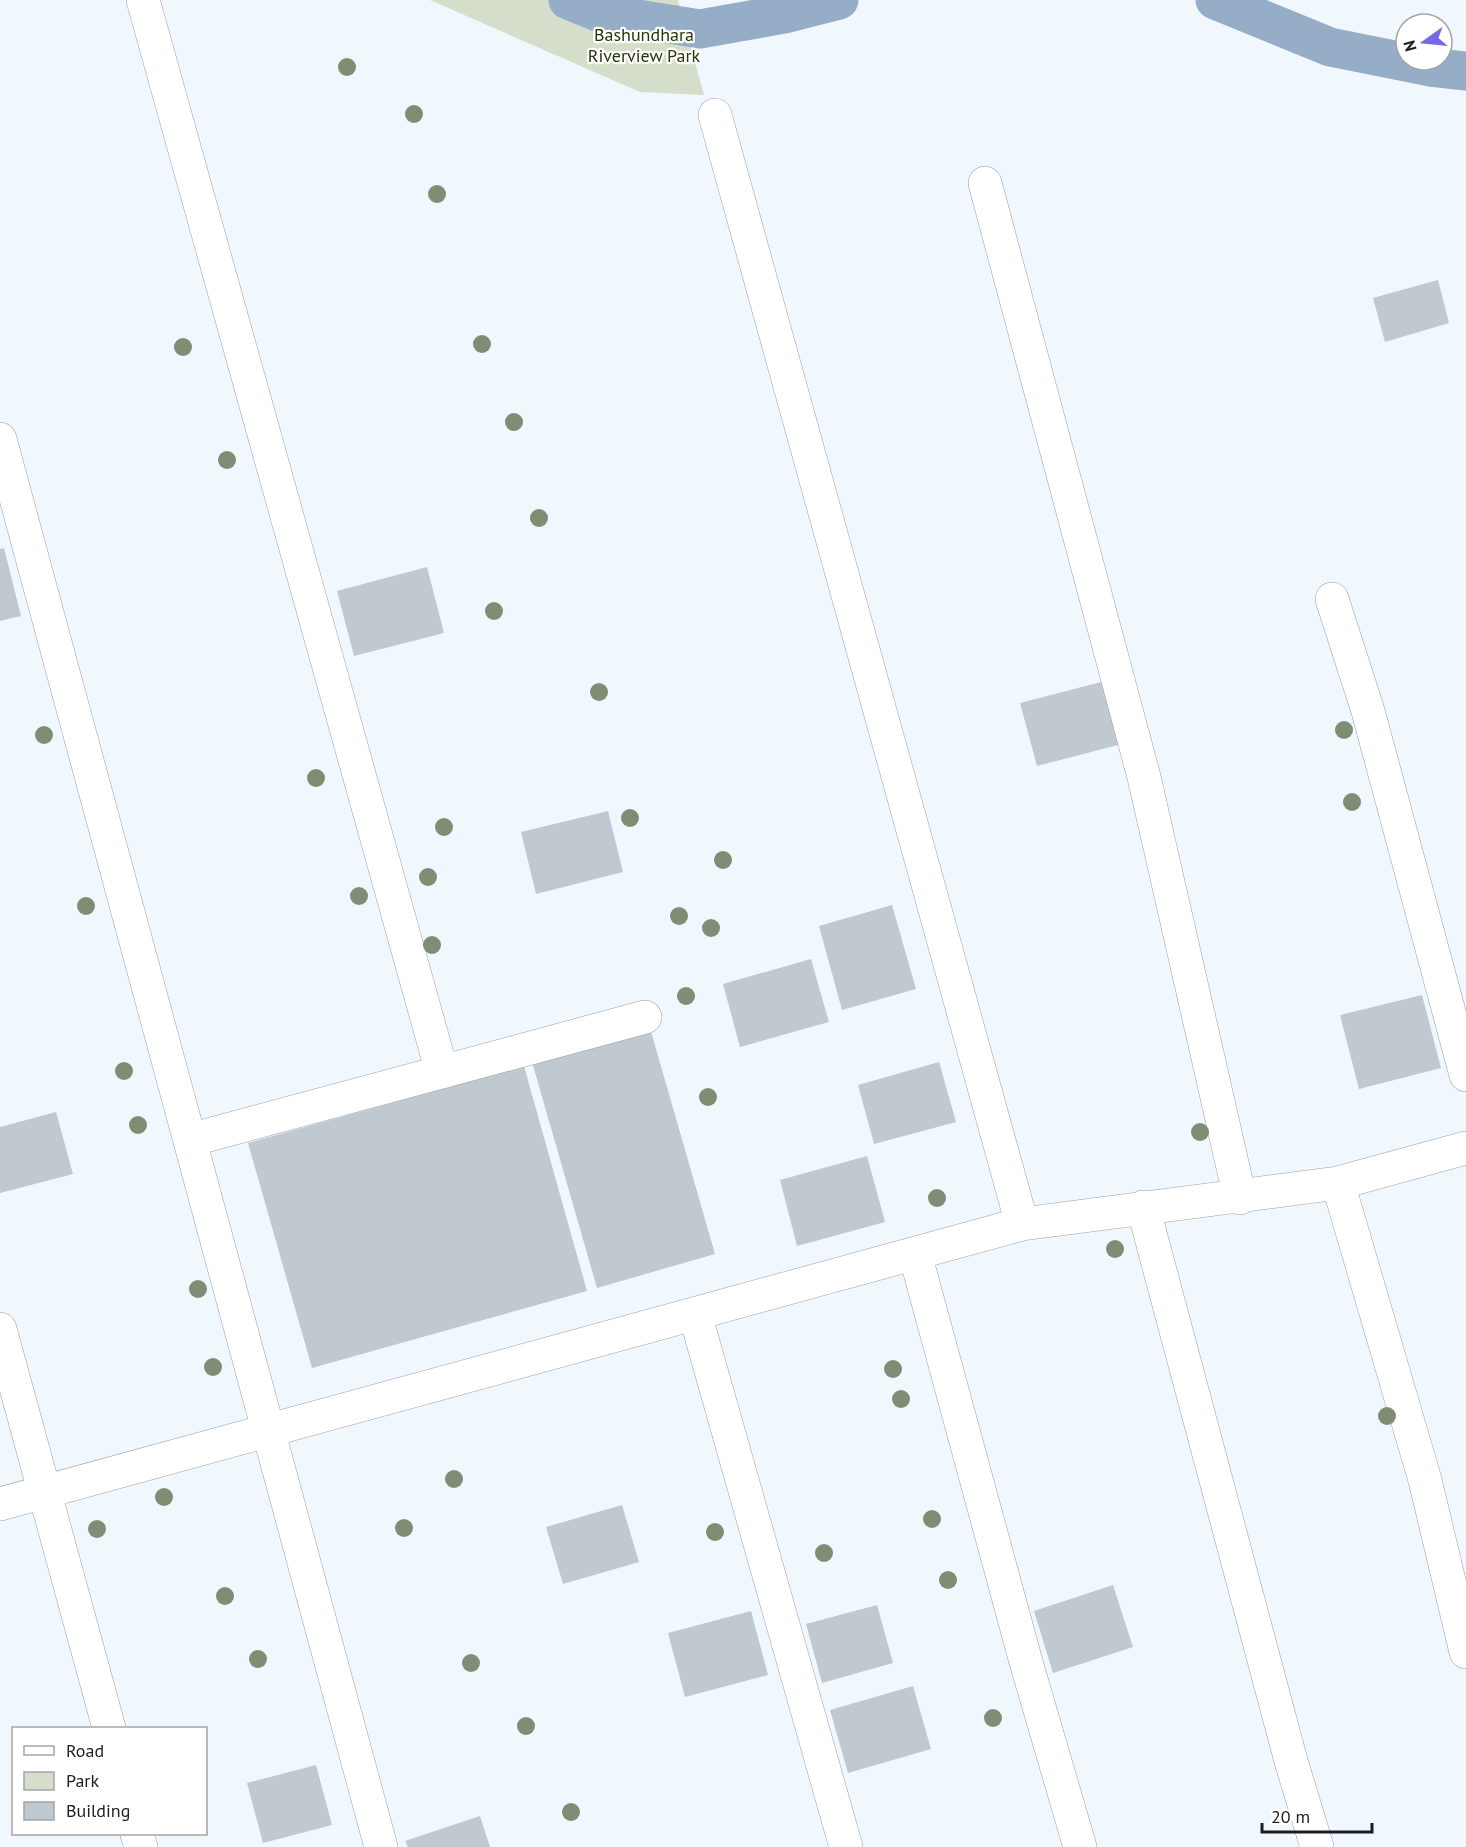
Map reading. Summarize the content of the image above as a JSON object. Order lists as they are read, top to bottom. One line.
{"parks":["Bashundhara Riverview Park"],"legend":["Road","Park","Building"],"scale_bar":"20 m","north":"left"}
